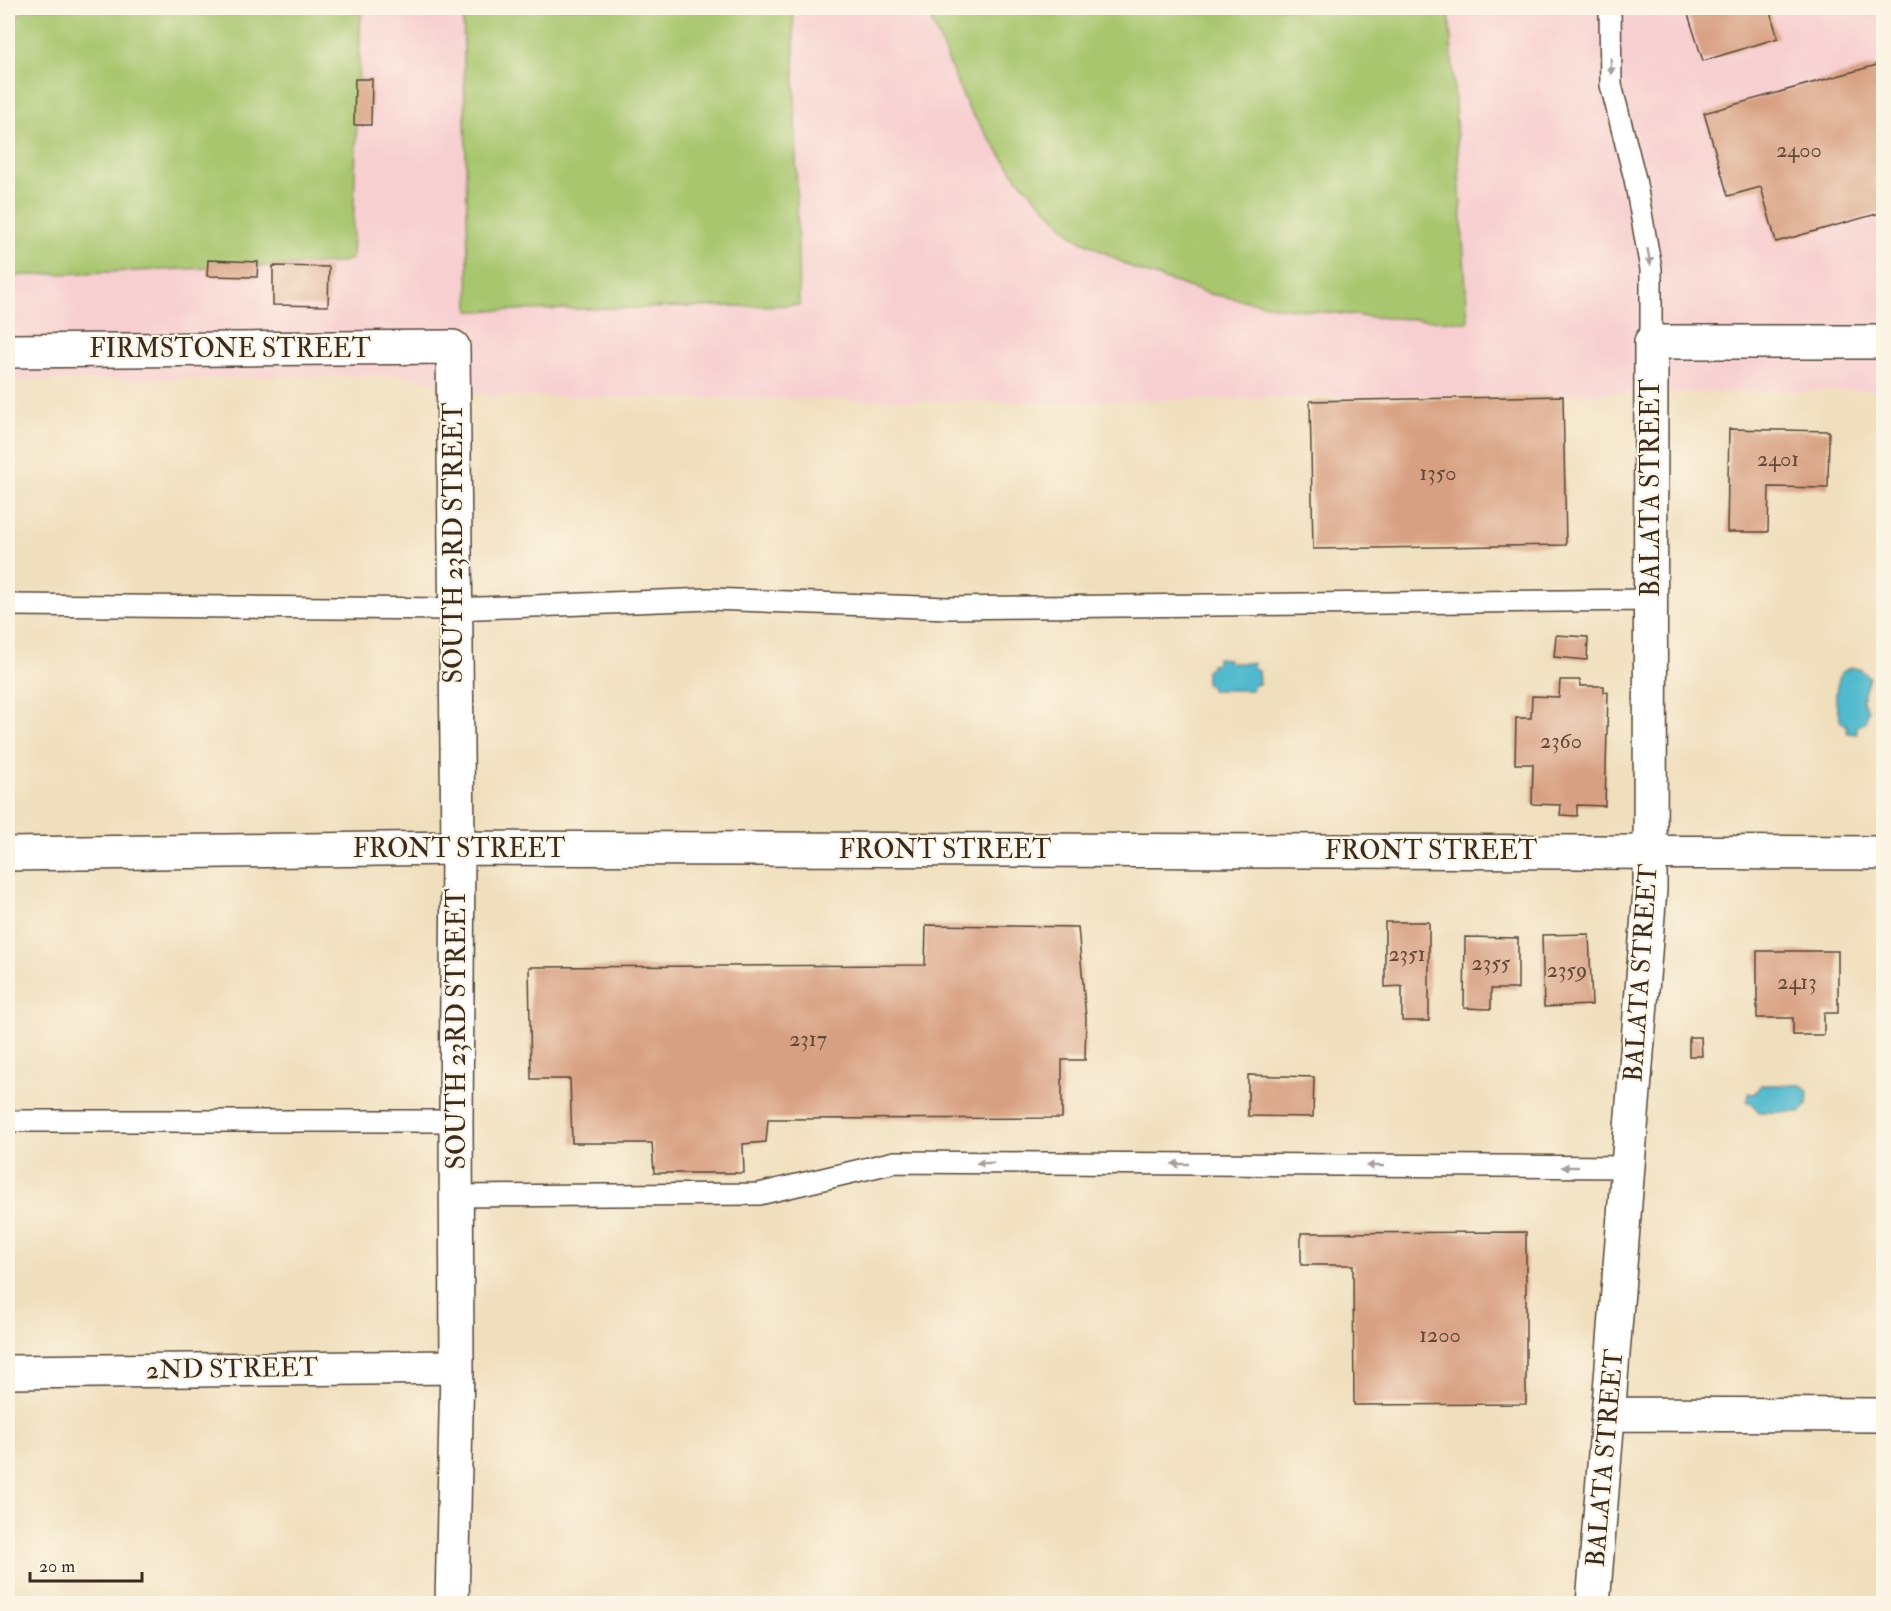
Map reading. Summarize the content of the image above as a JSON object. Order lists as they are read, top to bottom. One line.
{"streets":{"street":["FIRMSTONE STREET","BALATA STREET","SOUTH 23RD STREET","FRONT STREET","2ND STREET"]},"crossings":[["FIRMSTONE STREET","SOUTH 23RD STREET"],["BALATA STREET","FRONT STREET"],["SOUTH 23RD STREET","FRONT STREET"],["SOUTH 23RD STREET","2ND STREET"]],"house_numbers":["2400","2401","1350","2360","2351","2355","2359","2413","2317","1200"],"scale_bar":"20 m"}
